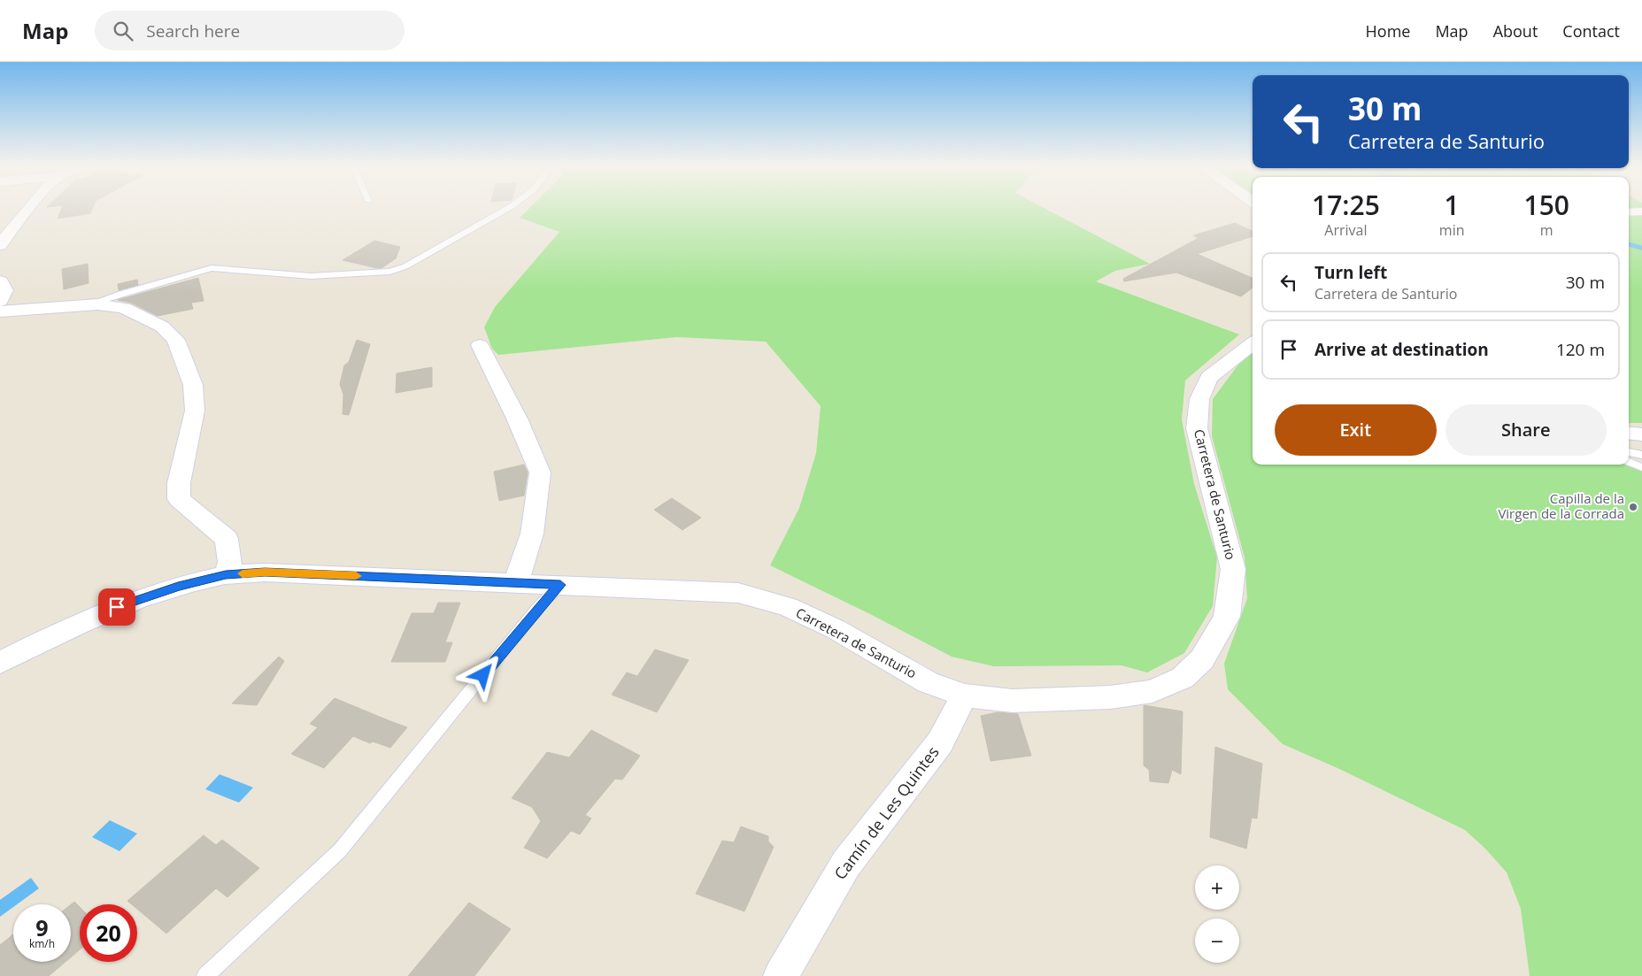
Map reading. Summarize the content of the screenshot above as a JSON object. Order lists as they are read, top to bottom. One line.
{"streets":{"street":["Carretera de Santurio","Camín de Les Quintes"]},"crossings":[["Carretera de Santurio","Camín de Les Quintes"]],"places":["Capilla de la Virgen de la Corrada"],"page":{"header":"Map","search":"Search here","nav":["Home","Map","About","Contact"],"turn":["30 m","Carretera de Santurio"],"eta":["17:25","Arrival","1","min","150","m"],"list":[{"name":"Turn left","note":"Carretera de Santurio","value":"30 m"},{"name":"Arrive at destination","value":"120 m"}],"buttons":["Exit","Share"],"map_buttons":["+","−"],"speed":"9 km/h","limit":"20"}}
